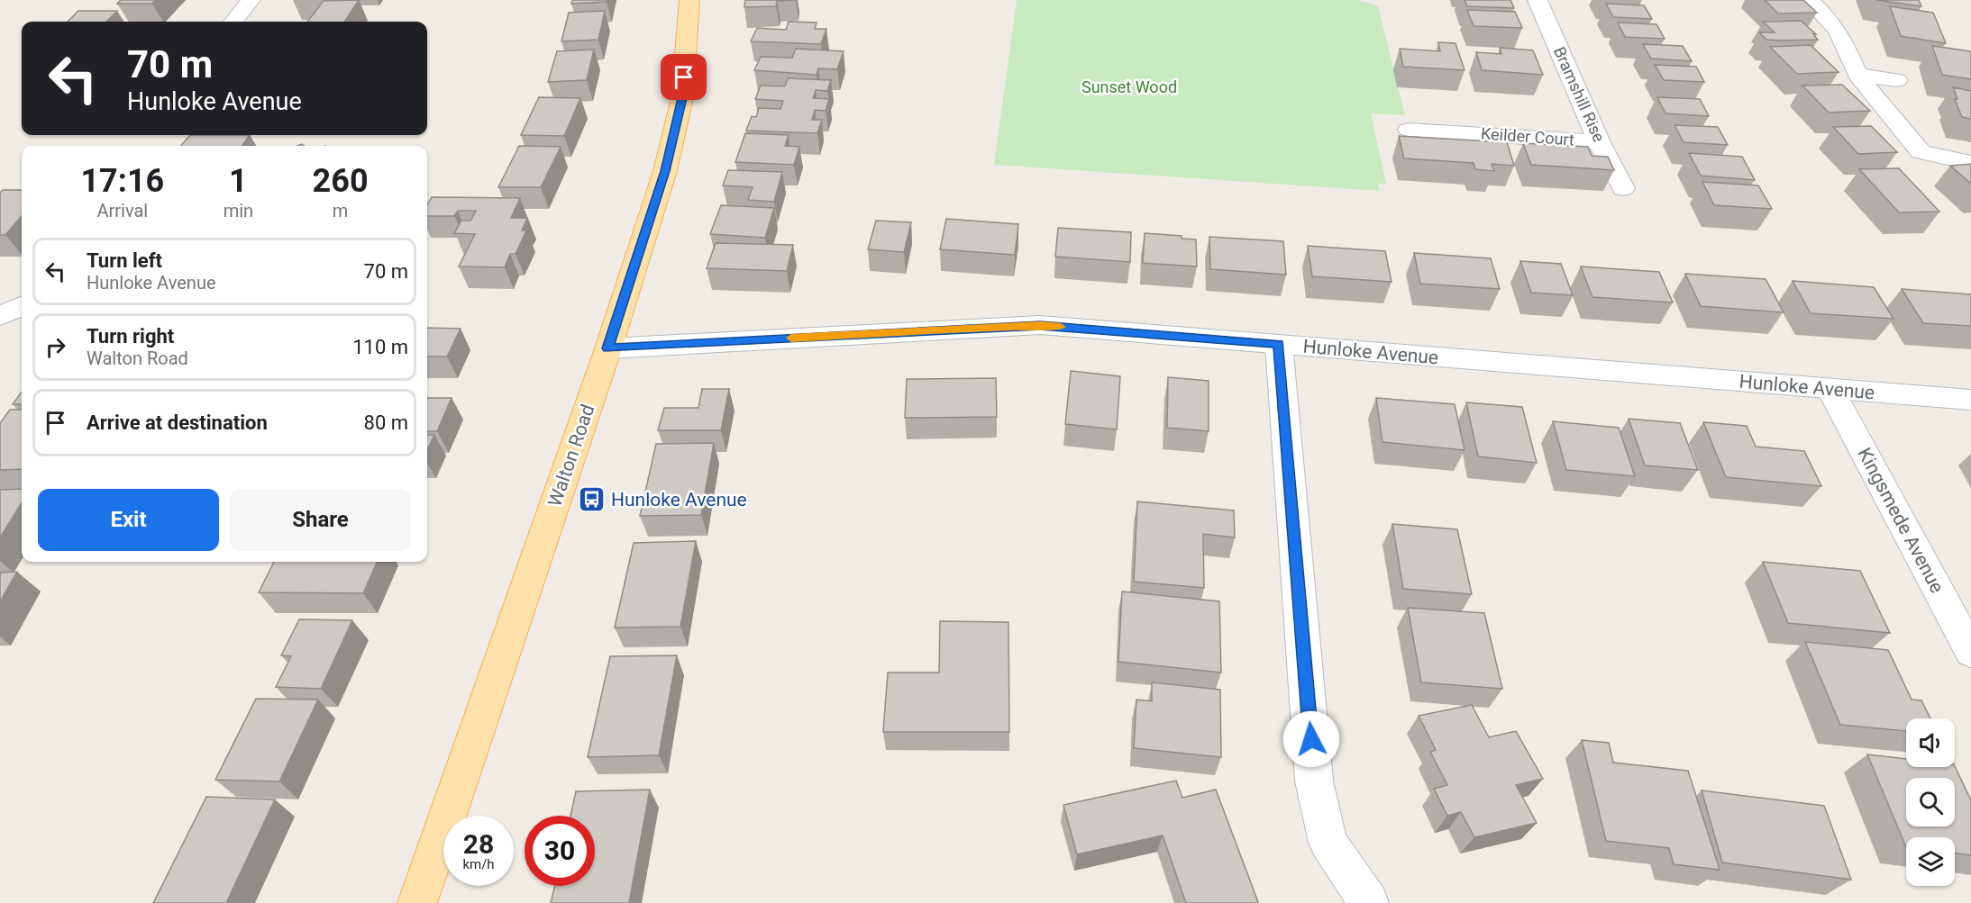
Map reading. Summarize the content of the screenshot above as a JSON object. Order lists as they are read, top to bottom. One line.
{"streets":{"main road":["Walton Road"],"street":["Bramshill Rise","Keilder Court","Hunloke Avenue","Kingsmede Avenue"]},"crossings":[["Bramshill Rise","Keilder Court"],["Hunloke Avenue","Walton Road"],["Hunloke Avenue","Kingsmede Avenue"]],"parks":["Sunset Wood"],"places":{"bus stop":["Hunloke Avenue"]},"page":{"turn":["70 m","Hunloke Avenue"],"eta":["17:16","Arrival","1","min","260","m"],"list":[{"name":"Turn left","note":"Hunloke Avenue","value":"70 m"},{"name":"Turn right","note":"Walton Road","value":"110 m"},{"name":"Arrive at destination","value":"80 m"}],"buttons":["Exit","Share"],"speed":"28 km/h","limit":"30"}}
